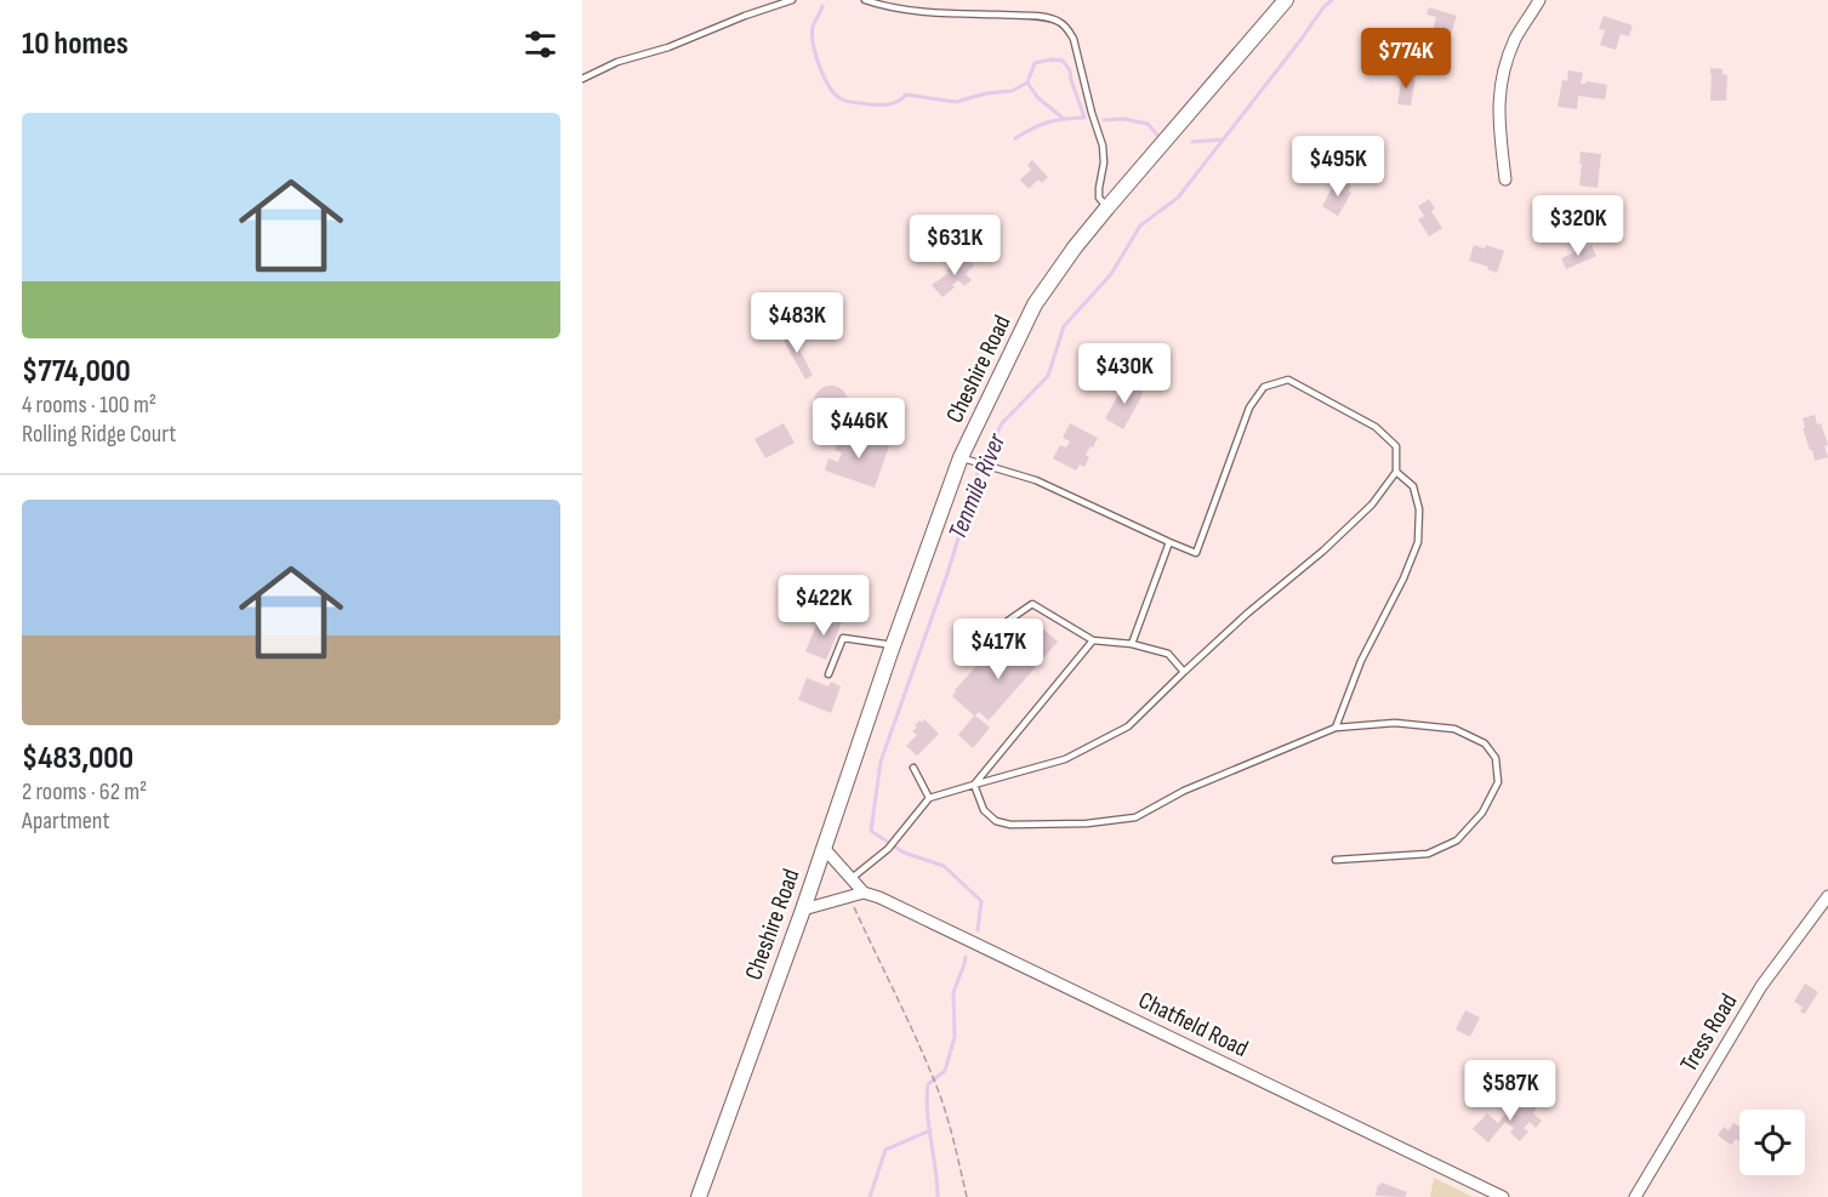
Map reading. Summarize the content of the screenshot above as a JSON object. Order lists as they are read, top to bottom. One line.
{"streets":{"main road":["Cheshire Road"],"street":["Chatfield Road","Tress Road"]},"crossings":[["Cheshire Road","Chatfield Road"]],"water":["Tenmile River"],"page":{"heading":"10 homes","price":["$774K","$495K","$320K","$631K","$483K","$430K","$446K","$422K","$417K","$587K"],"list":[{"name":"$774,000","note":"4 rooms · 100 m² · Rolling Ridge Court"},{"name":"$483,000","note":"2 rooms · 62 m² · Apartment"}]}}
